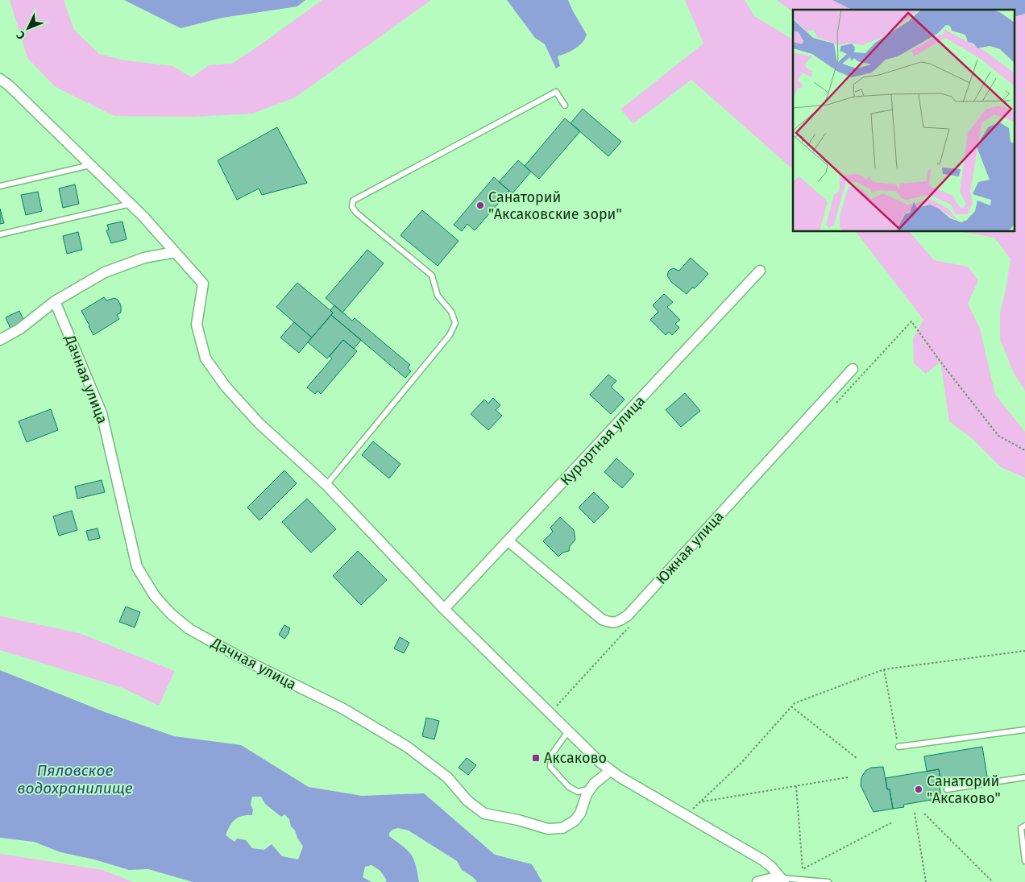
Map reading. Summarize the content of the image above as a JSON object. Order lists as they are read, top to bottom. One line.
{"streets":{"street":["Дачная улица","Курортная улица","Южная улица"]},"crossings":[["Курортная улица","Южная улица"]],"water":["Пяловское водохранилище"],"places":{"other":["Санаторий \"Аксаковские зори\"","Санаторий \"Аксаково\""],"transit":["Аксаково"]},"north":"bottom left"}
